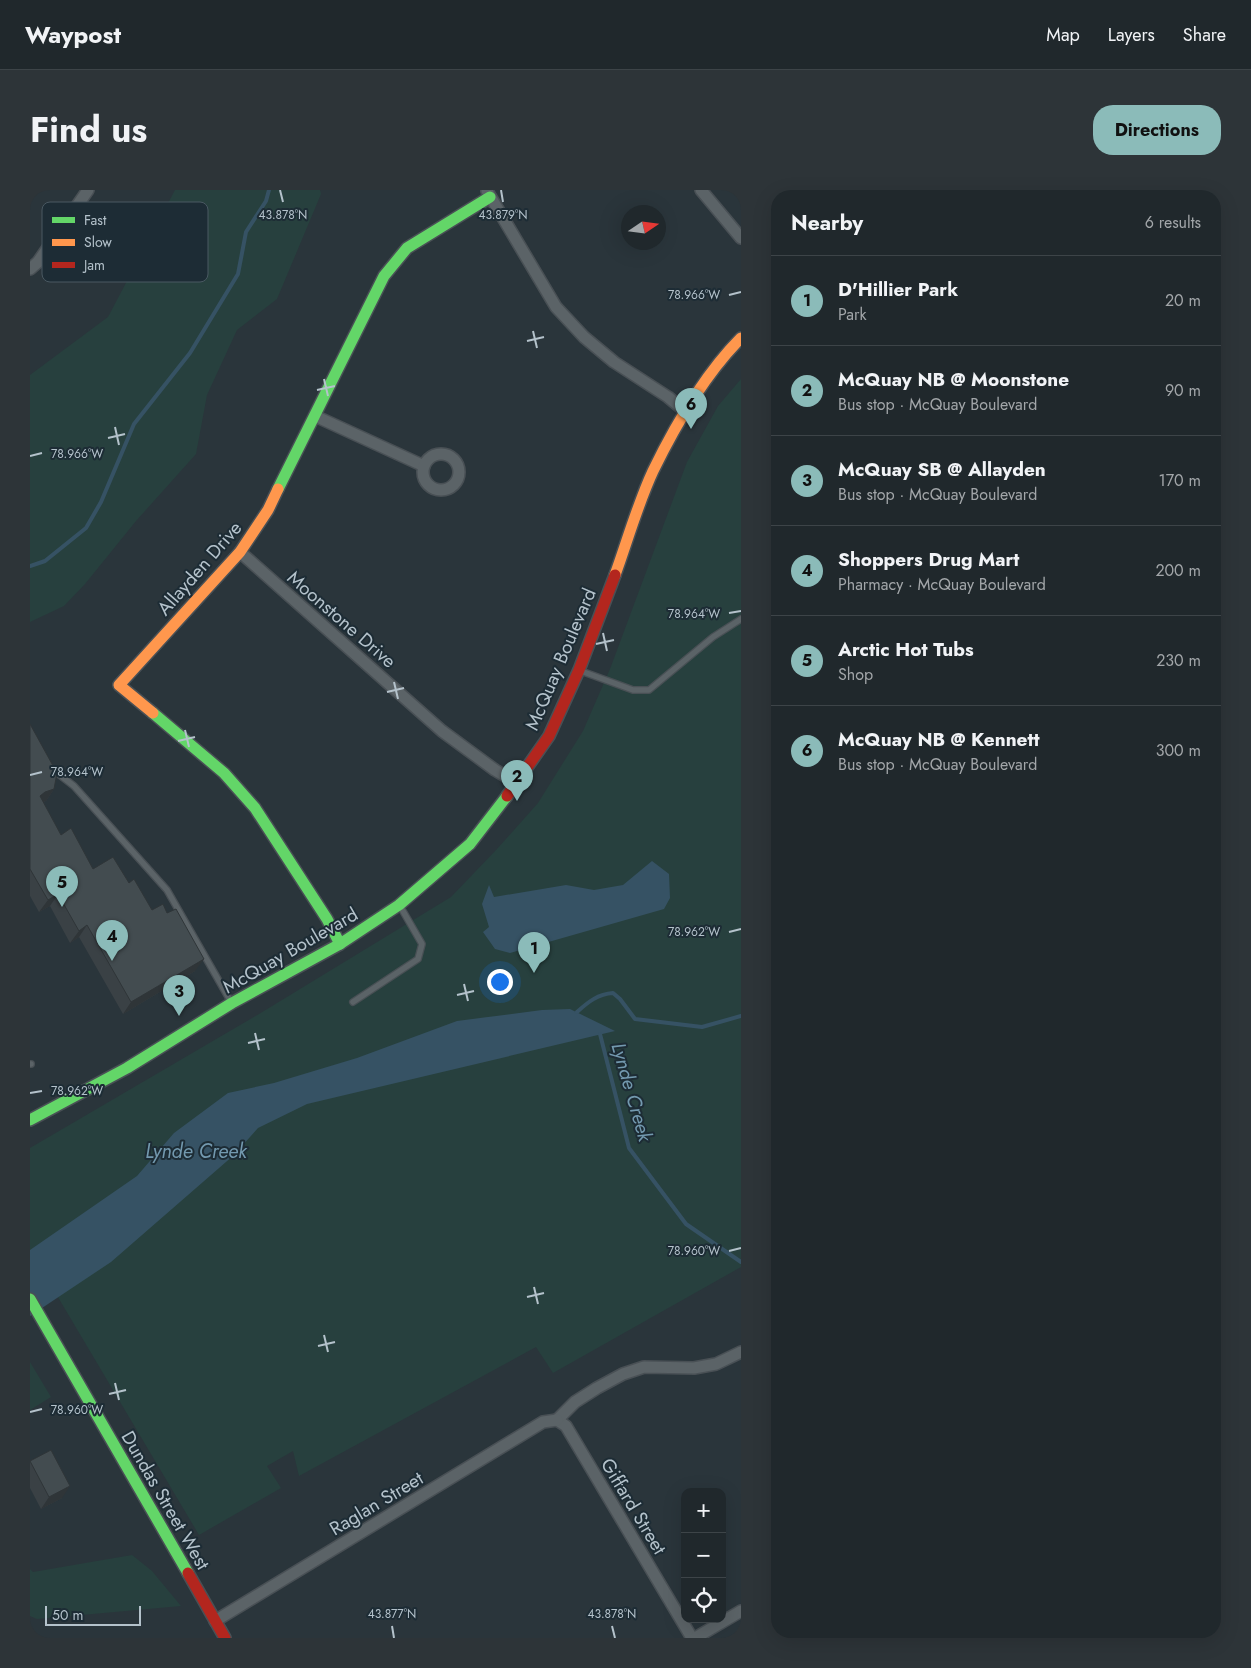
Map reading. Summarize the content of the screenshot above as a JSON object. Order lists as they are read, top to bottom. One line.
{"streets":{"street":["Allayden Drive","Moonstone Drive","McQuay Boulevard","Dundas Street West","Raglan Street","Giffard Street"]},"crossings":[["Allayden Drive","Moonstone Drive"],["Allayden Drive","McQuay Boulevard"],["Moonstone Drive","McQuay Boulevard"],["Dundas Street West","Raglan Street"],["Raglan Street","Giffard Street"]],"water":["Lynde Creek"],"legend":["Fast","Slow","Jam"],"scale_bar":"50 m","north":"right","page":{"header":"Waypost","nav":["Map","Layers","Share"],"title":"Find us","buttons":"Directions","heading":["Nearby","6 results"],"list":[{"mark":"1","name":"D'Hillier Park","note":"Park","value":"20 m"},{"mark":"2","name":"McQuay NB @ Moonstone","note":"Bus stop · McQuay Boulevard","value":"90 m"},{"mark":"3","name":"McQuay SB @ Allayden","note":"Bus stop · McQuay Boulevard","value":"170 m"},{"mark":"4","name":"Shoppers Drug Mart","note":"Pharmacy · McQuay Boulevard","value":"200 m"},{"mark":"5","name":"Arctic Hot Tubs","note":"Shop","value":"230 m"},{"mark":"6","name":"McQuay NB @ Kennett","note":"Bus stop · McQuay Boulevard","value":"300 m"}],"pins":["6","2","5","4","1","3"],"map_buttons":["+","−"],"scale":"50 m"},"coordinates":["43.878°N","43.879°N","78.966°W","78.964°W","78.962°W","78.960°W","43.877°N"]}
